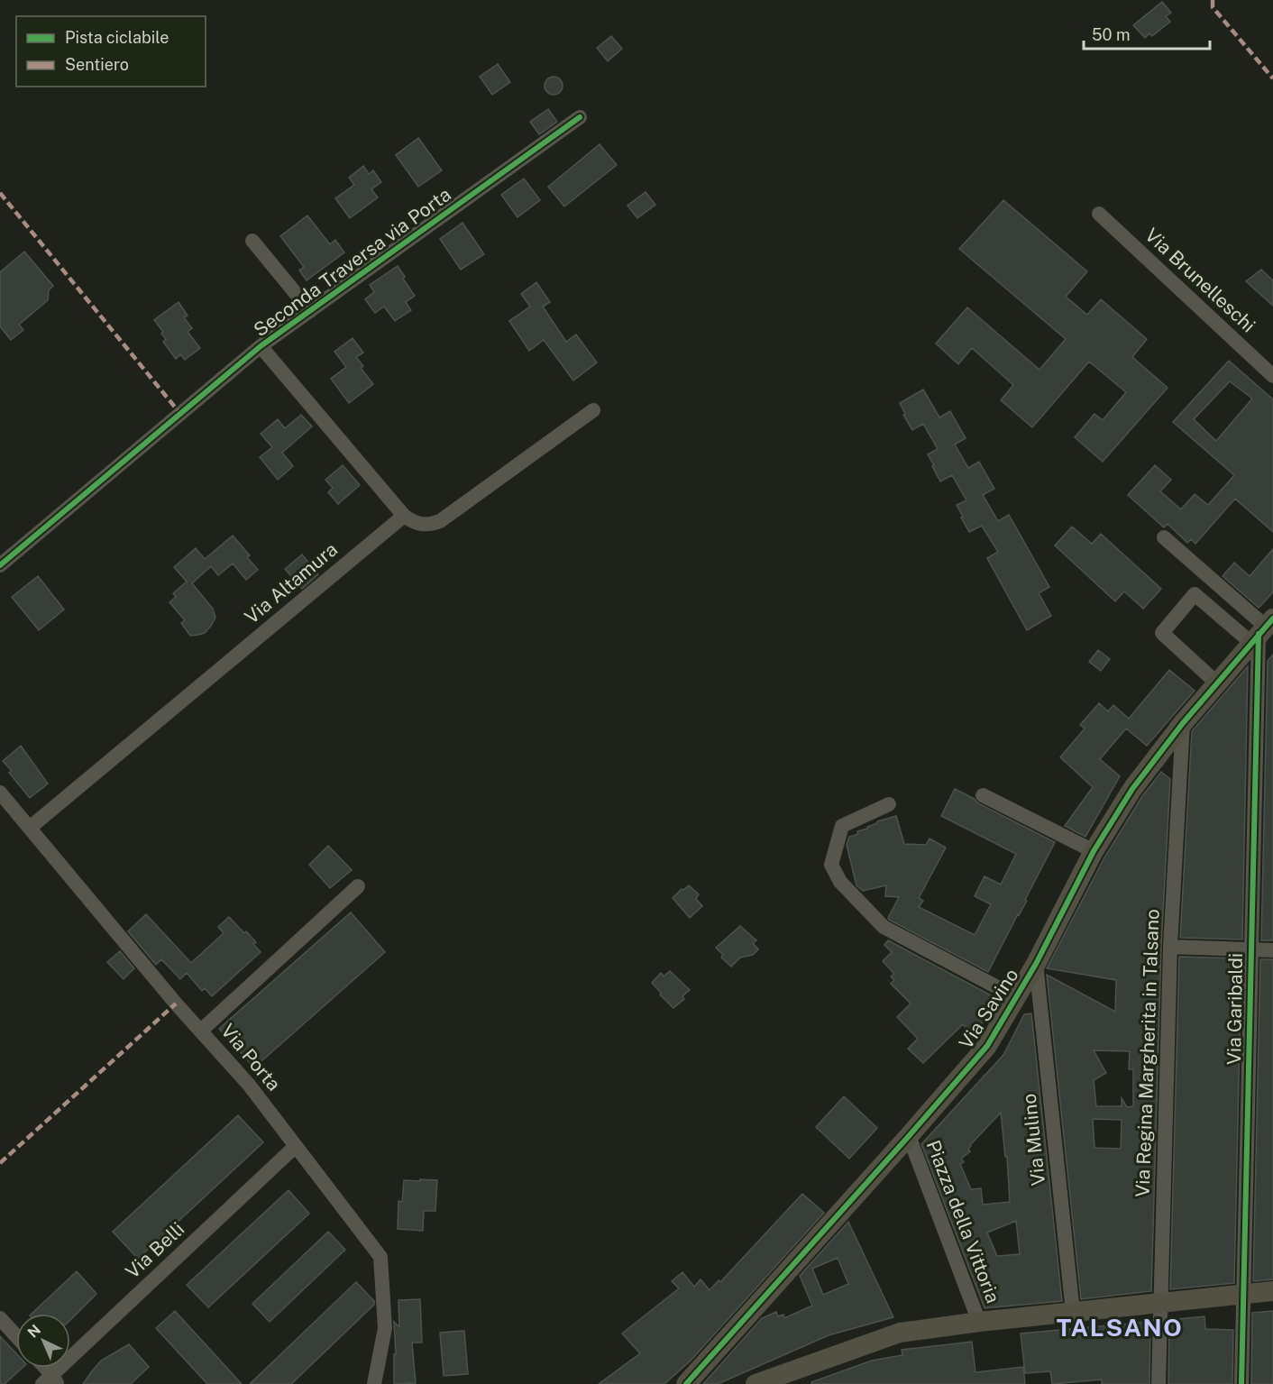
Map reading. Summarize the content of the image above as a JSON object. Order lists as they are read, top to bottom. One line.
{"streets":{"street":["Seconda Traversa via Porta","Via Brunelleschi","Via Altamura","Via Savino","Via Garibaldi","Via Regina Margherita in Talsano","Via Porta","Via Mulino","Piazza della Vittoria","Via Belli"]},"crossings":[["Via Altamura","Via Porta"],["Via Savino","Via Garibaldi"],["Via Savino","Via Regina Margherita in Talsano"],["Via Savino","Via Mulino"],["Via Savino","Piazza della Vittoria"],["Via Porta","Via Belli"]],"districts":["TALSANO"],"legend":["Pista ciclabile","Sentiero"],"scale_bar":"50 m","north":"top left"}
